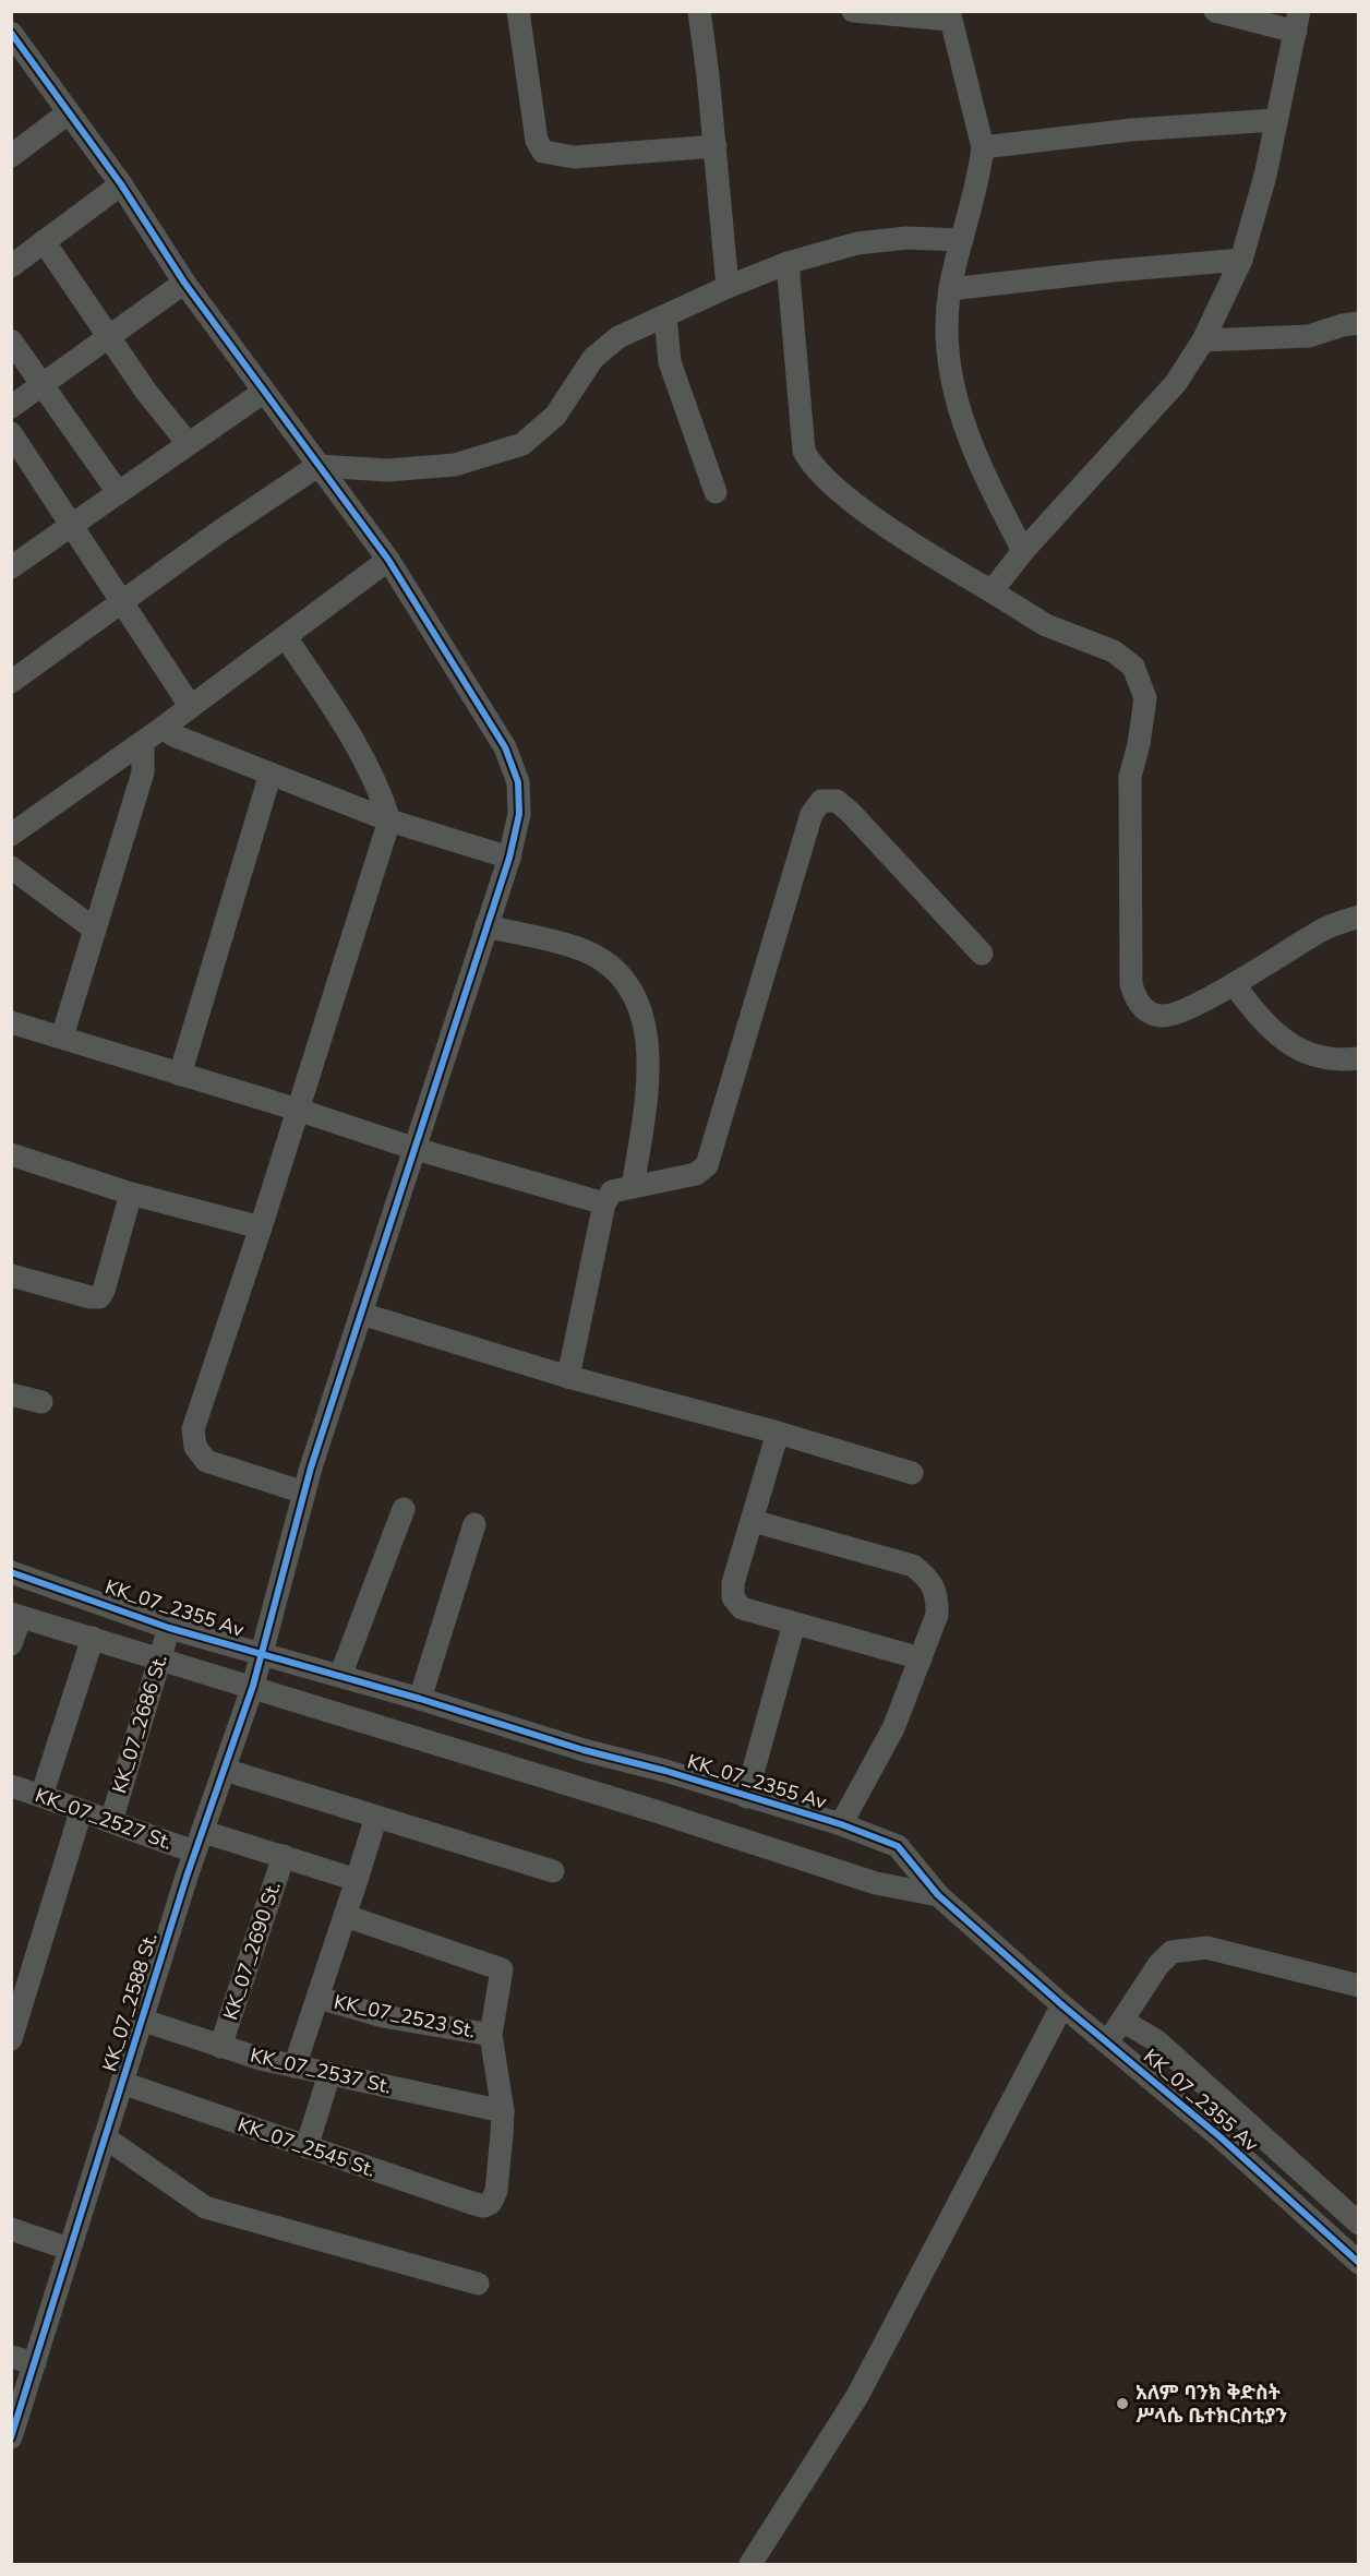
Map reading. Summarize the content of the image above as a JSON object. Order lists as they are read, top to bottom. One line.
{"streets":{"street":["KK_07_2355 Av","KK_07_2686 St.","KK_07_2527 St.","KK_07_2690 St.","KK_07_2588 St.","KK_07_2523 St.","KK_07_2537 St.","KK_07_2545 St."]},"crossings":[["KK_07_2355 Av","KK_07_2686 St."],["KK_07_2355 Av","KK_07_2588 St."],["KK_07_2686 St.","KK_07_2527 St."],["KK_07_2527 St.","KK_07_2690 St."],["KK_07_2527 St.","KK_07_2588 St."],["KK_07_2690 St.","KK_07_2537 St."],["KK_07_2588 St.","KK_07_2537 St."],["KK_07_2588 St.","KK_07_2545 St."],["KK_07_2537 St.","KK_07_2545 St."]],"places":["አለም ባንክ ቅድስት ሥላሴ ቤተክርስቲያን"]}
